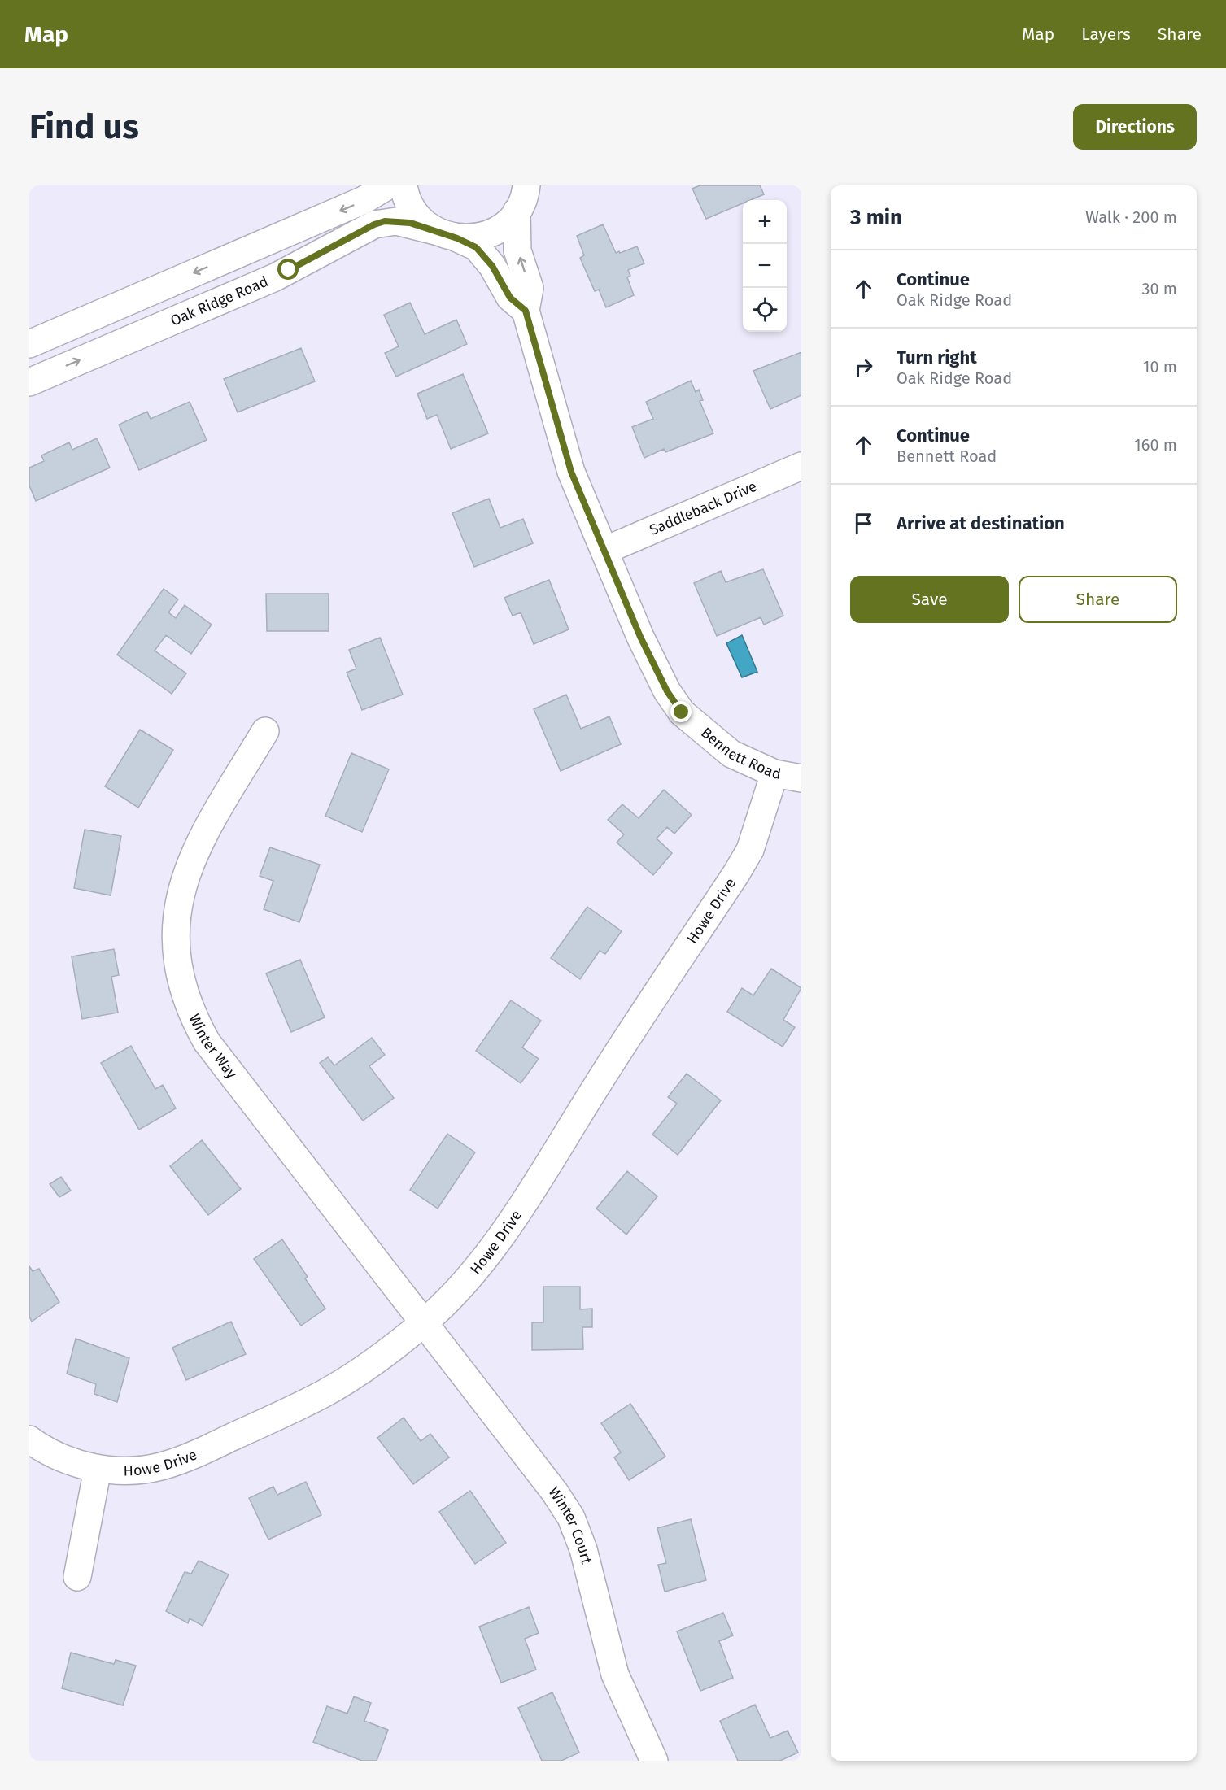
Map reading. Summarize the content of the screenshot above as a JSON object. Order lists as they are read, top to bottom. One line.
{"streets":{"street":["Oak Ridge Road","Saddleback Drive","Bennett Road","Howe Drive","Winter Way","Winter Court"]},"crossings":[["Saddleback Drive","Bennett Road"],["Bennett Road","Howe Drive"],["Howe Drive","Winter Way"],["Howe Drive","Winter Court"],["Winter Way","Winter Court"]],"page":{"header":"Map","nav":["Map","Layers","Share"],"buttons":["Directions",["Save","Share"]],"title":"Find us","heading":["3 min","Walk · 200 m"],"map_buttons":["+","−"],"list":[["Continue","Oak Ridge Road","30 m"],["Turn right","Oak Ridge Road","10 m"],["Continue","Bennett Road","160 m"],"Arrive at destination"]}}
